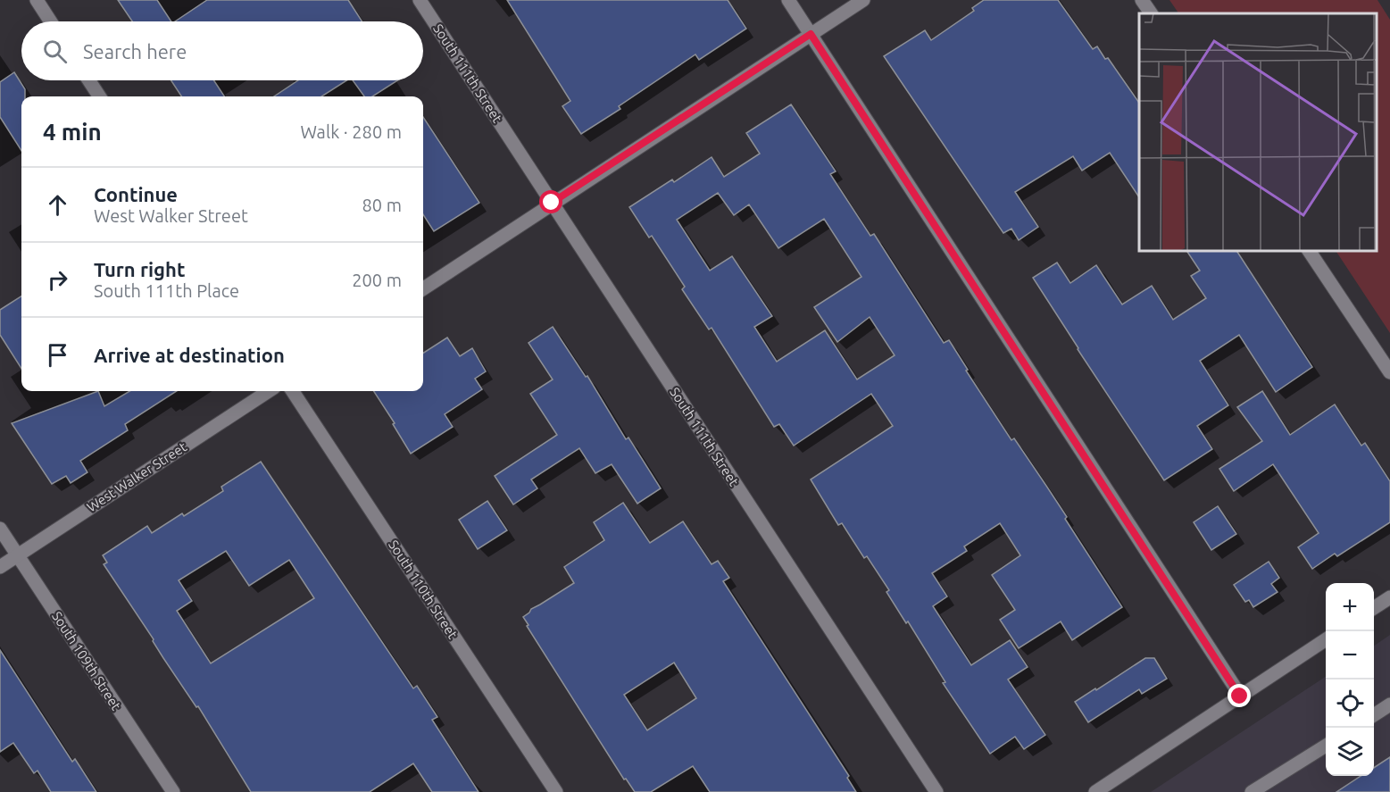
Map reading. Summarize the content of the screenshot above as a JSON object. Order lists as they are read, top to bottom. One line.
{"streets":{"street":["South 111th Street","West Walker Street","South 110th Street","South 109th Street"]},"crossings":[["West Walker Street","South 109th Street"]],"page":{"search":"Search here","heading":["4 min","Walk · 280 m"],"list":[["Continue","West Walker Street","80 m"],["Turn right","South 111th Place","200 m"],"Arrive at destination"],"map_buttons":["+","−"]}}
